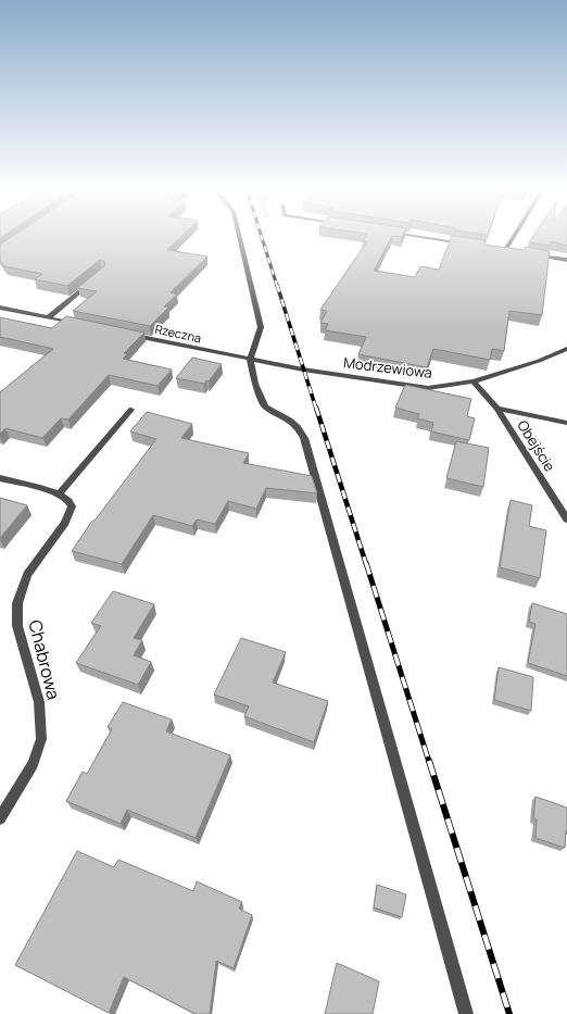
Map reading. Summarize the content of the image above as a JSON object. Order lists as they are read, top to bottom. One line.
{"streets":{"street":["Rzeczna","Modrzewiowa","Obejście","Chabrowa"]},"crossings":[["Rzeczna","Modrzewiowa"],["Modrzewiowa","Obejście"]]}
